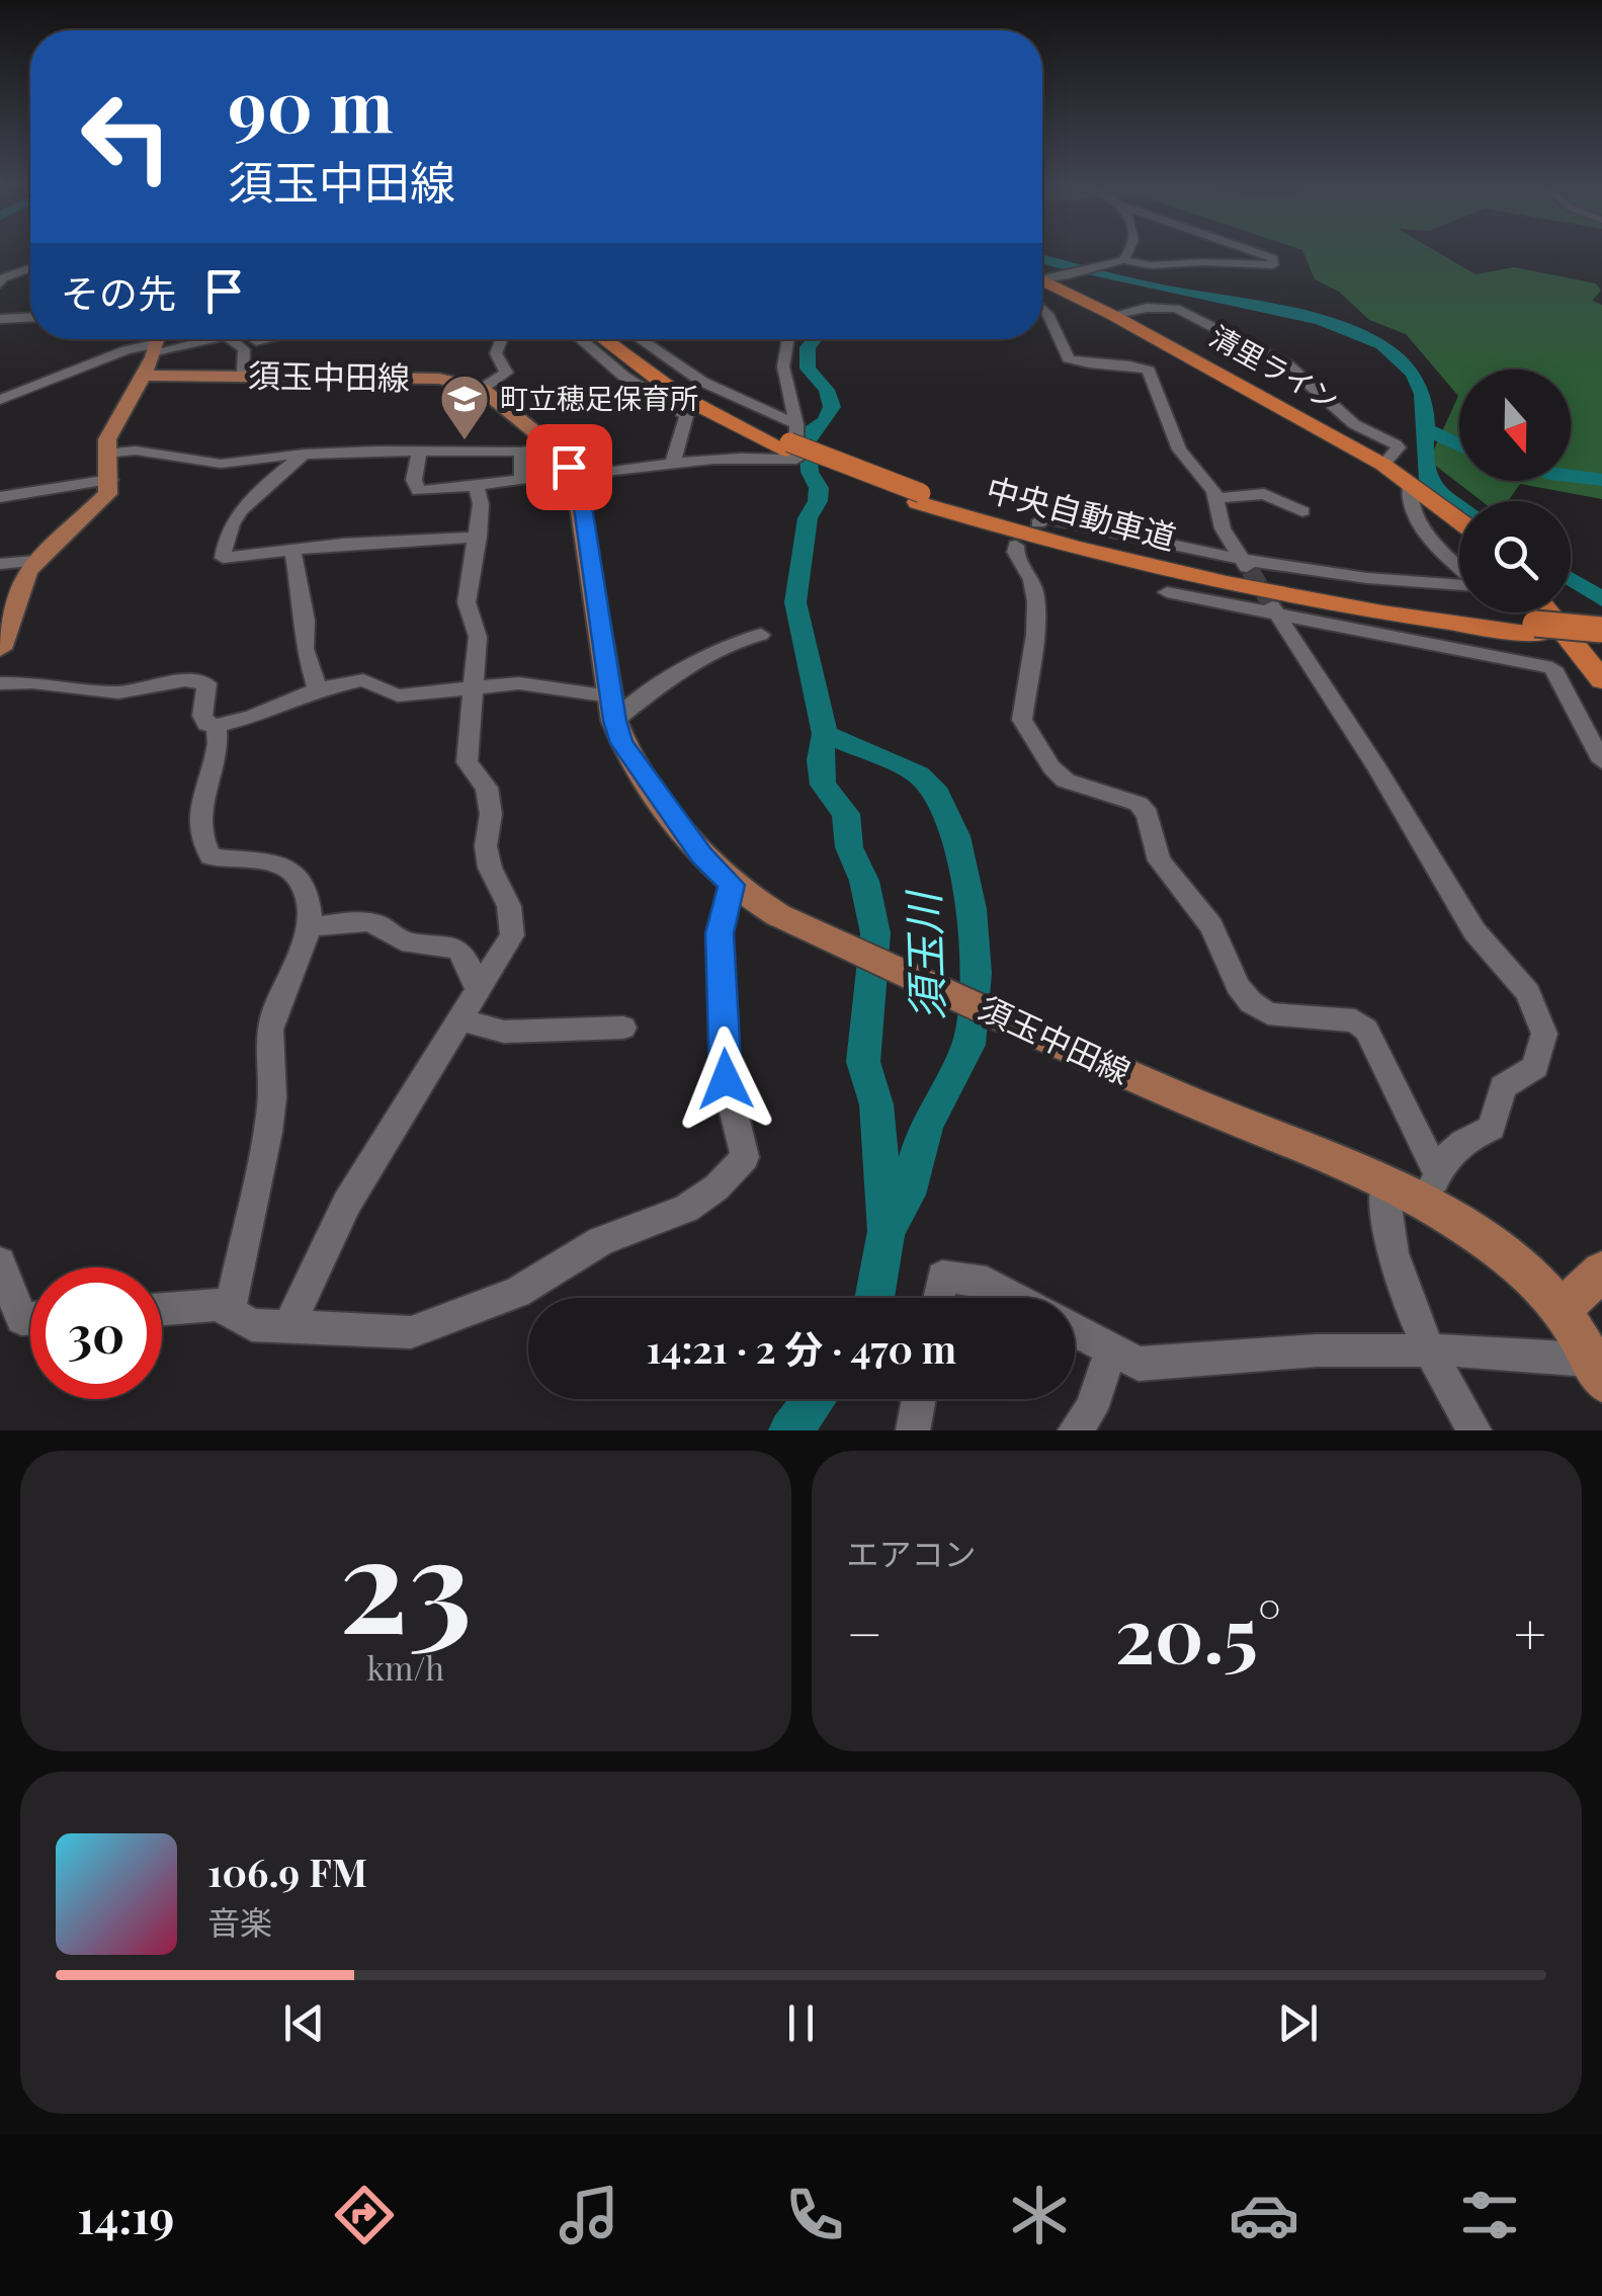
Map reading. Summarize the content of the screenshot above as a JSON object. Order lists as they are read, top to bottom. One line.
{"streets":{"highway":["清里ライン","中央自動車道"],"main road":["須玉中田線"]},"water":["須玉川"],"places":{"school or university":["町立穂足保育所"]},"north":"bottom","page":{"turn":["90 m","須玉中田線"],"then":"その先","limit":"30","trip":"14:21 · 2 分 · 470 m","tile":[["23","km/h"],"エアコン"],"heat":["−","20.5°","+"],"song":["106.9 FM","音楽"],"tabs":"14:19"}}
